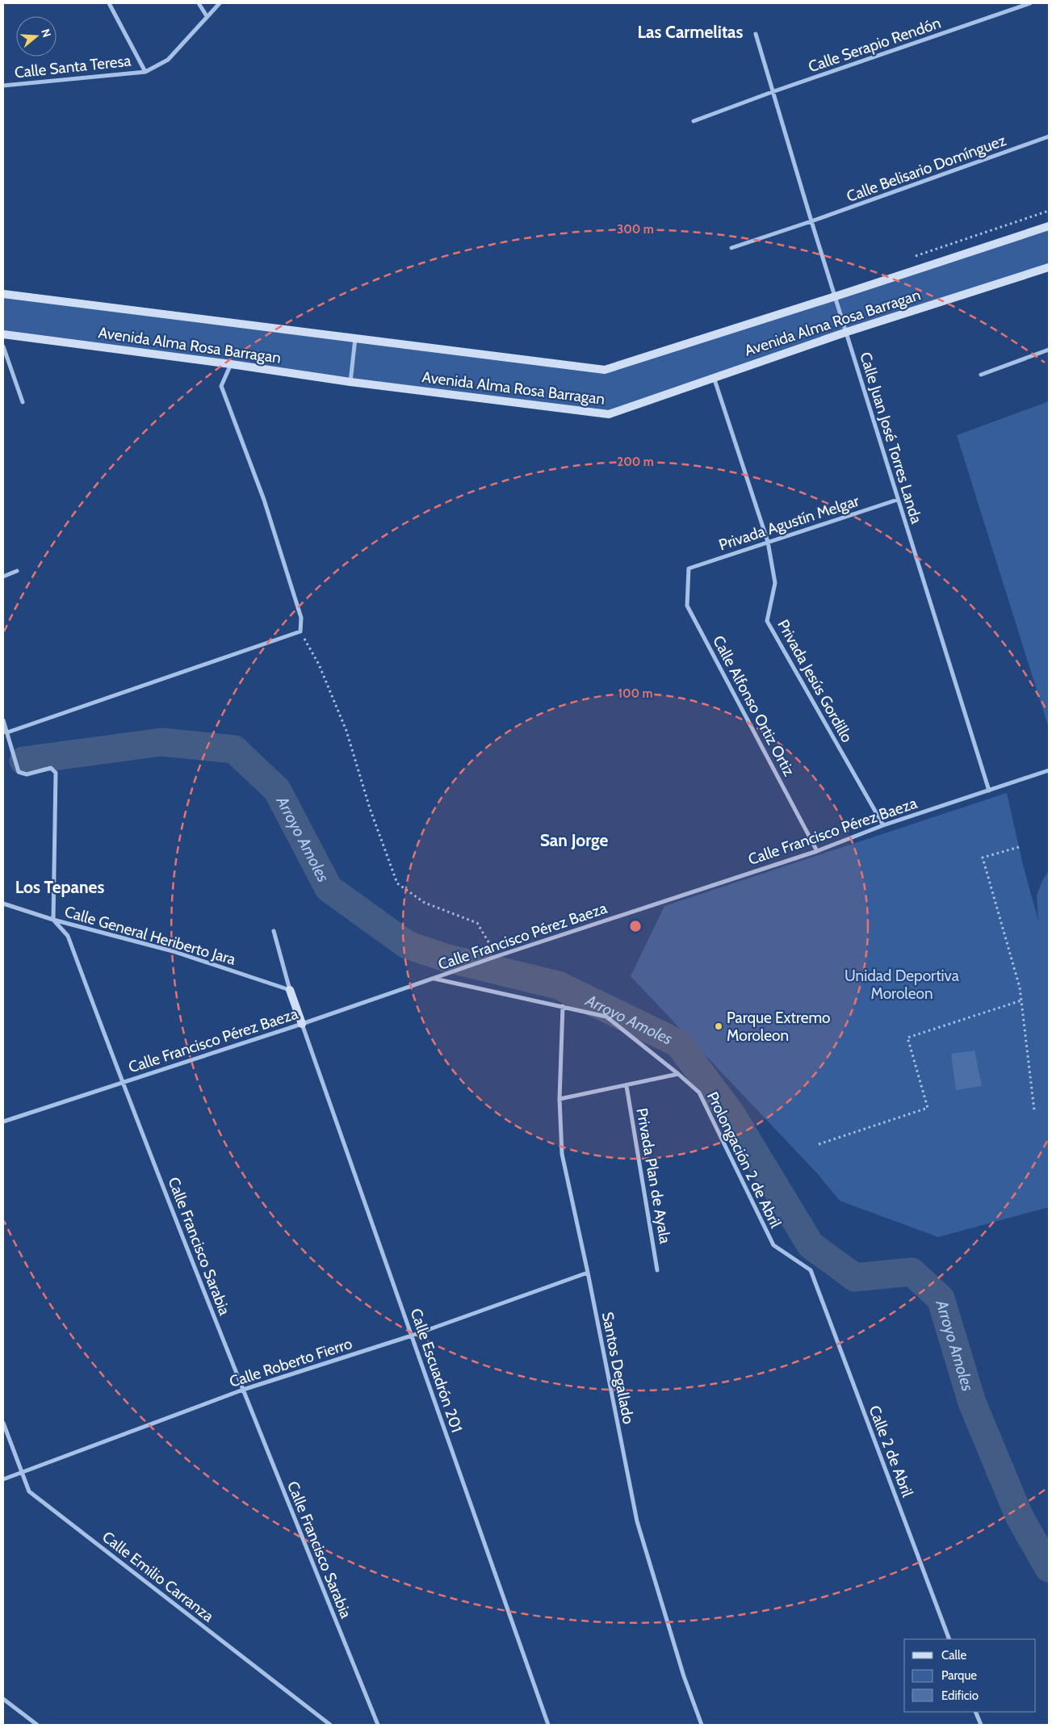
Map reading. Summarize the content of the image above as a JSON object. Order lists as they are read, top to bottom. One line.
{"streets":{"street":["Calle Serapio Rendón","Calle Santa Teresa","Calle Belisario Domínguez","Avenida Alma Rosa Barragan","Calle Juan José Torres Landa","Privada Agustín Melgar","Privada Jesús Gordillo","Calle Alfonso Ortiz Ortiz","Calle Francisco Pérez Baeza","Calle General Heriberto Jara","Prolongación 2 de Abril","Privada Plan de Ayala","Calle Francisco Sarabia","Calle Roberto Fierro","Santos Degallado","Calle Escuadrón 201","Calle 2 de Abril","Calle Emilio Carranza"]},"crossings":[["Calle Serapio Rendón","Calle Juan José Torres Landa"],["Calle Belisario Domínguez","Calle Juan José Torres Landa"],["Avenida Alma Rosa Barragan","Calle Juan José Torres Landa"],["Avenida Alma Rosa Barragan","Privada Jesús Gordillo"],["Calle Juan José Torres Landa","Privada Agustín Melgar"],["Calle Juan José Torres Landa","Calle Francisco Pérez Baeza"],["Privada Agustín Melgar","Privada Jesús Gordillo"],["Privada Agustín Melgar","Calle Alfonso Ortiz Ortiz"],["Privada Jesús Gordillo","Calle Francisco Pérez Baeza"],["Calle Alfonso Ortiz Ortiz","Calle Francisco Pérez Baeza"],["Calle Francisco Pérez Baeza","Prolongación 2 de Abril"],["Calle Francisco Pérez Baeza","Calle Francisco Sarabia"],["Calle Francisco Pérez Baeza","Calle Escuadrón 201"],["Calle General Heriberto Jara","Calle Francisco Sarabia"],["Prolongación 2 de Abril","Santos Degallado"],["Prolongación 2 de Abril","Calle 2 de Abril"],["Calle Francisco Sarabia","Calle Roberto Fierro"],["Calle Roberto Fierro","Santos Degallado"],["Calle Roberto Fierro","Calle Escuadrón 201"],["Calle Roberto Fierro","Calle Emilio Carranza"]],"districts":["Las Carmelitas","San Jorge","Los Tepanes"],"water":["Arroyo Amoles"],"parks":["Unidad Deportiva Moroleon"],"places":["Parque Extremo Moroleon"],"legend":["Calle","Parque","Edificio"],"north":"right","rings":["300 m","200 m","100 m"]}
